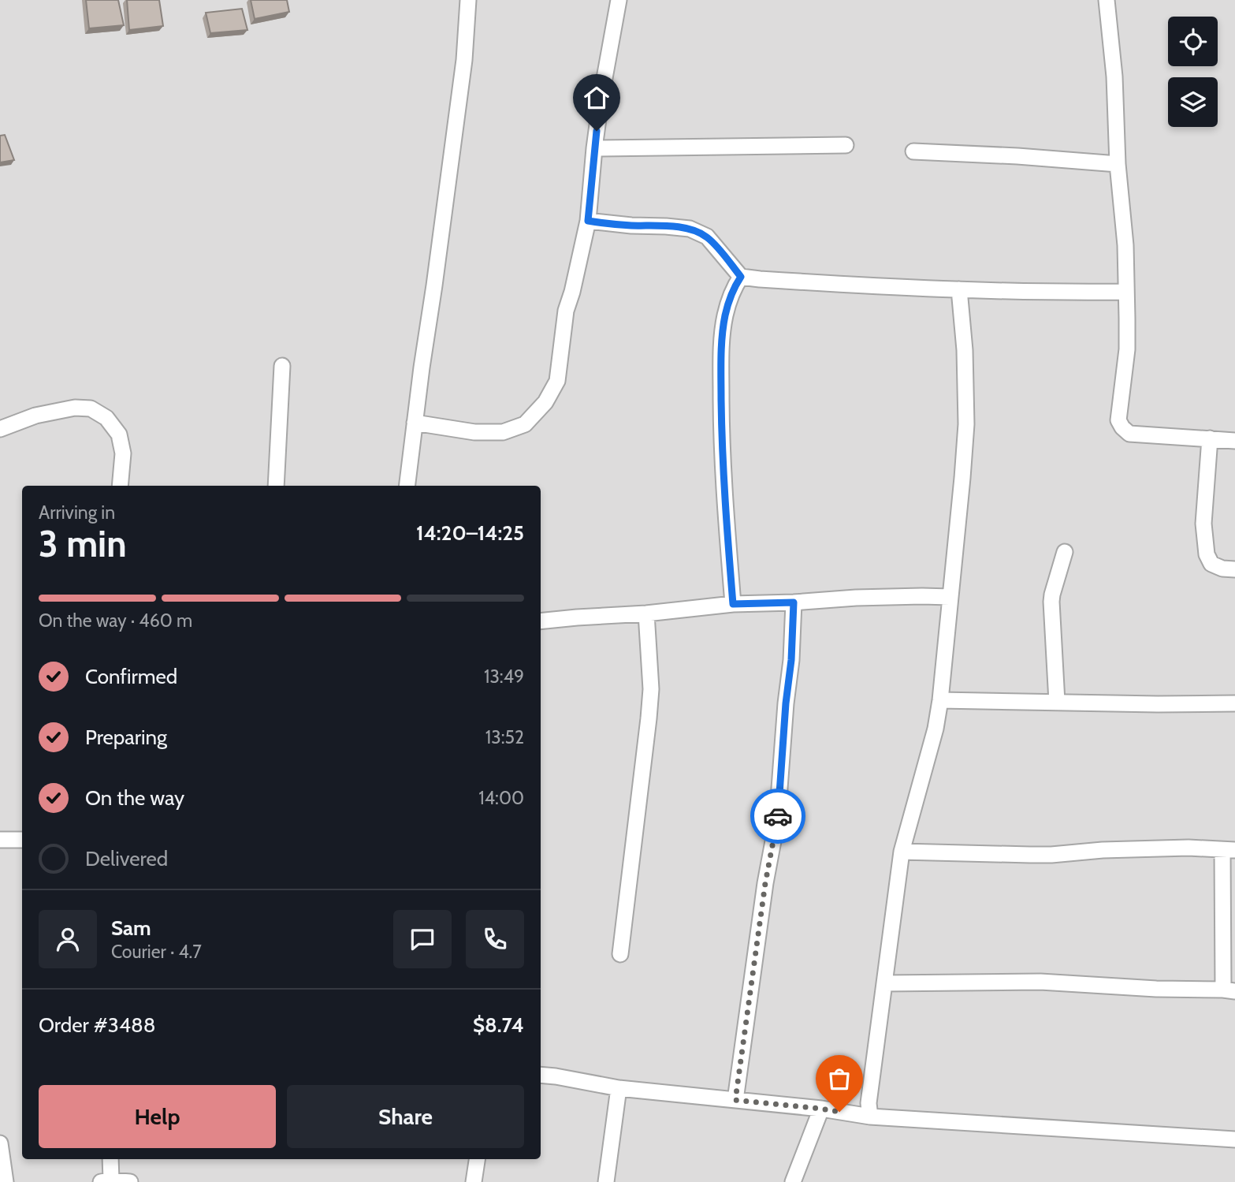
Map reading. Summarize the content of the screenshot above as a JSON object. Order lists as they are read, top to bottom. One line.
{"page":{"heading":["3 min","Arriving in","14:20–14:25"],"panel":["Sam","Courier · 4.7","Order #3488","$8.74"],"bar":"On the way · 460 m","list":[["Confirmed","13:49"],["Preparing","13:52"],["On the way","14:00"],"Delivered"],"buttons":["Help","Share"]}}
